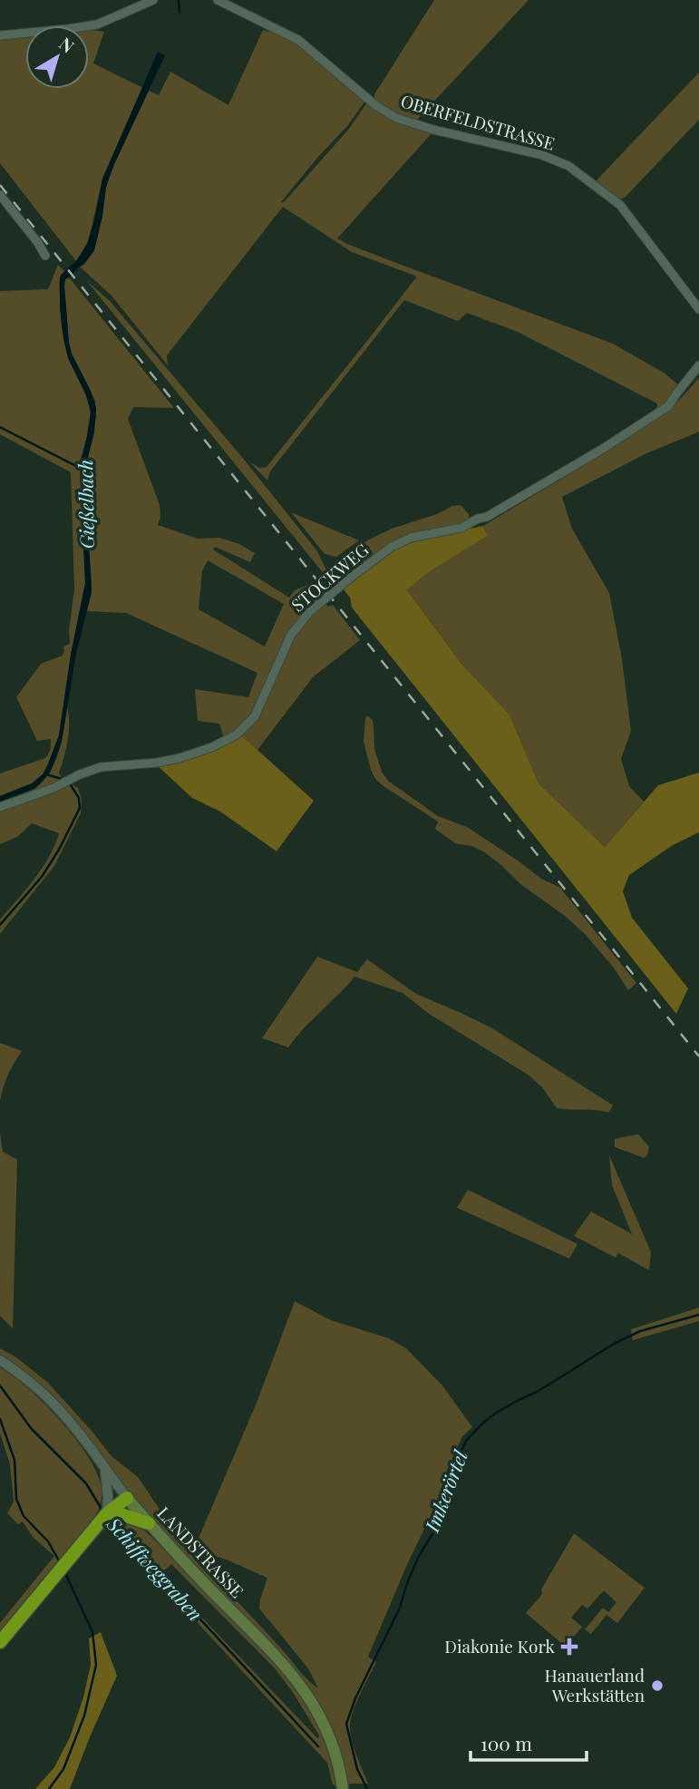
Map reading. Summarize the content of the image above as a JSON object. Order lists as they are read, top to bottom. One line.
{"streets":{"main road":["LANDSTRASSE"],"street":["OBERFELDSTRASSE","STOCKWEG"]},"water":["Gießelbach","Imkerörtel","Schiffweggraben"],"places":{"health":["Diakonie Kork"],"other":["Hanauerland Werkstätten"]},"scale_bar":"100 m","north":"top right"}
